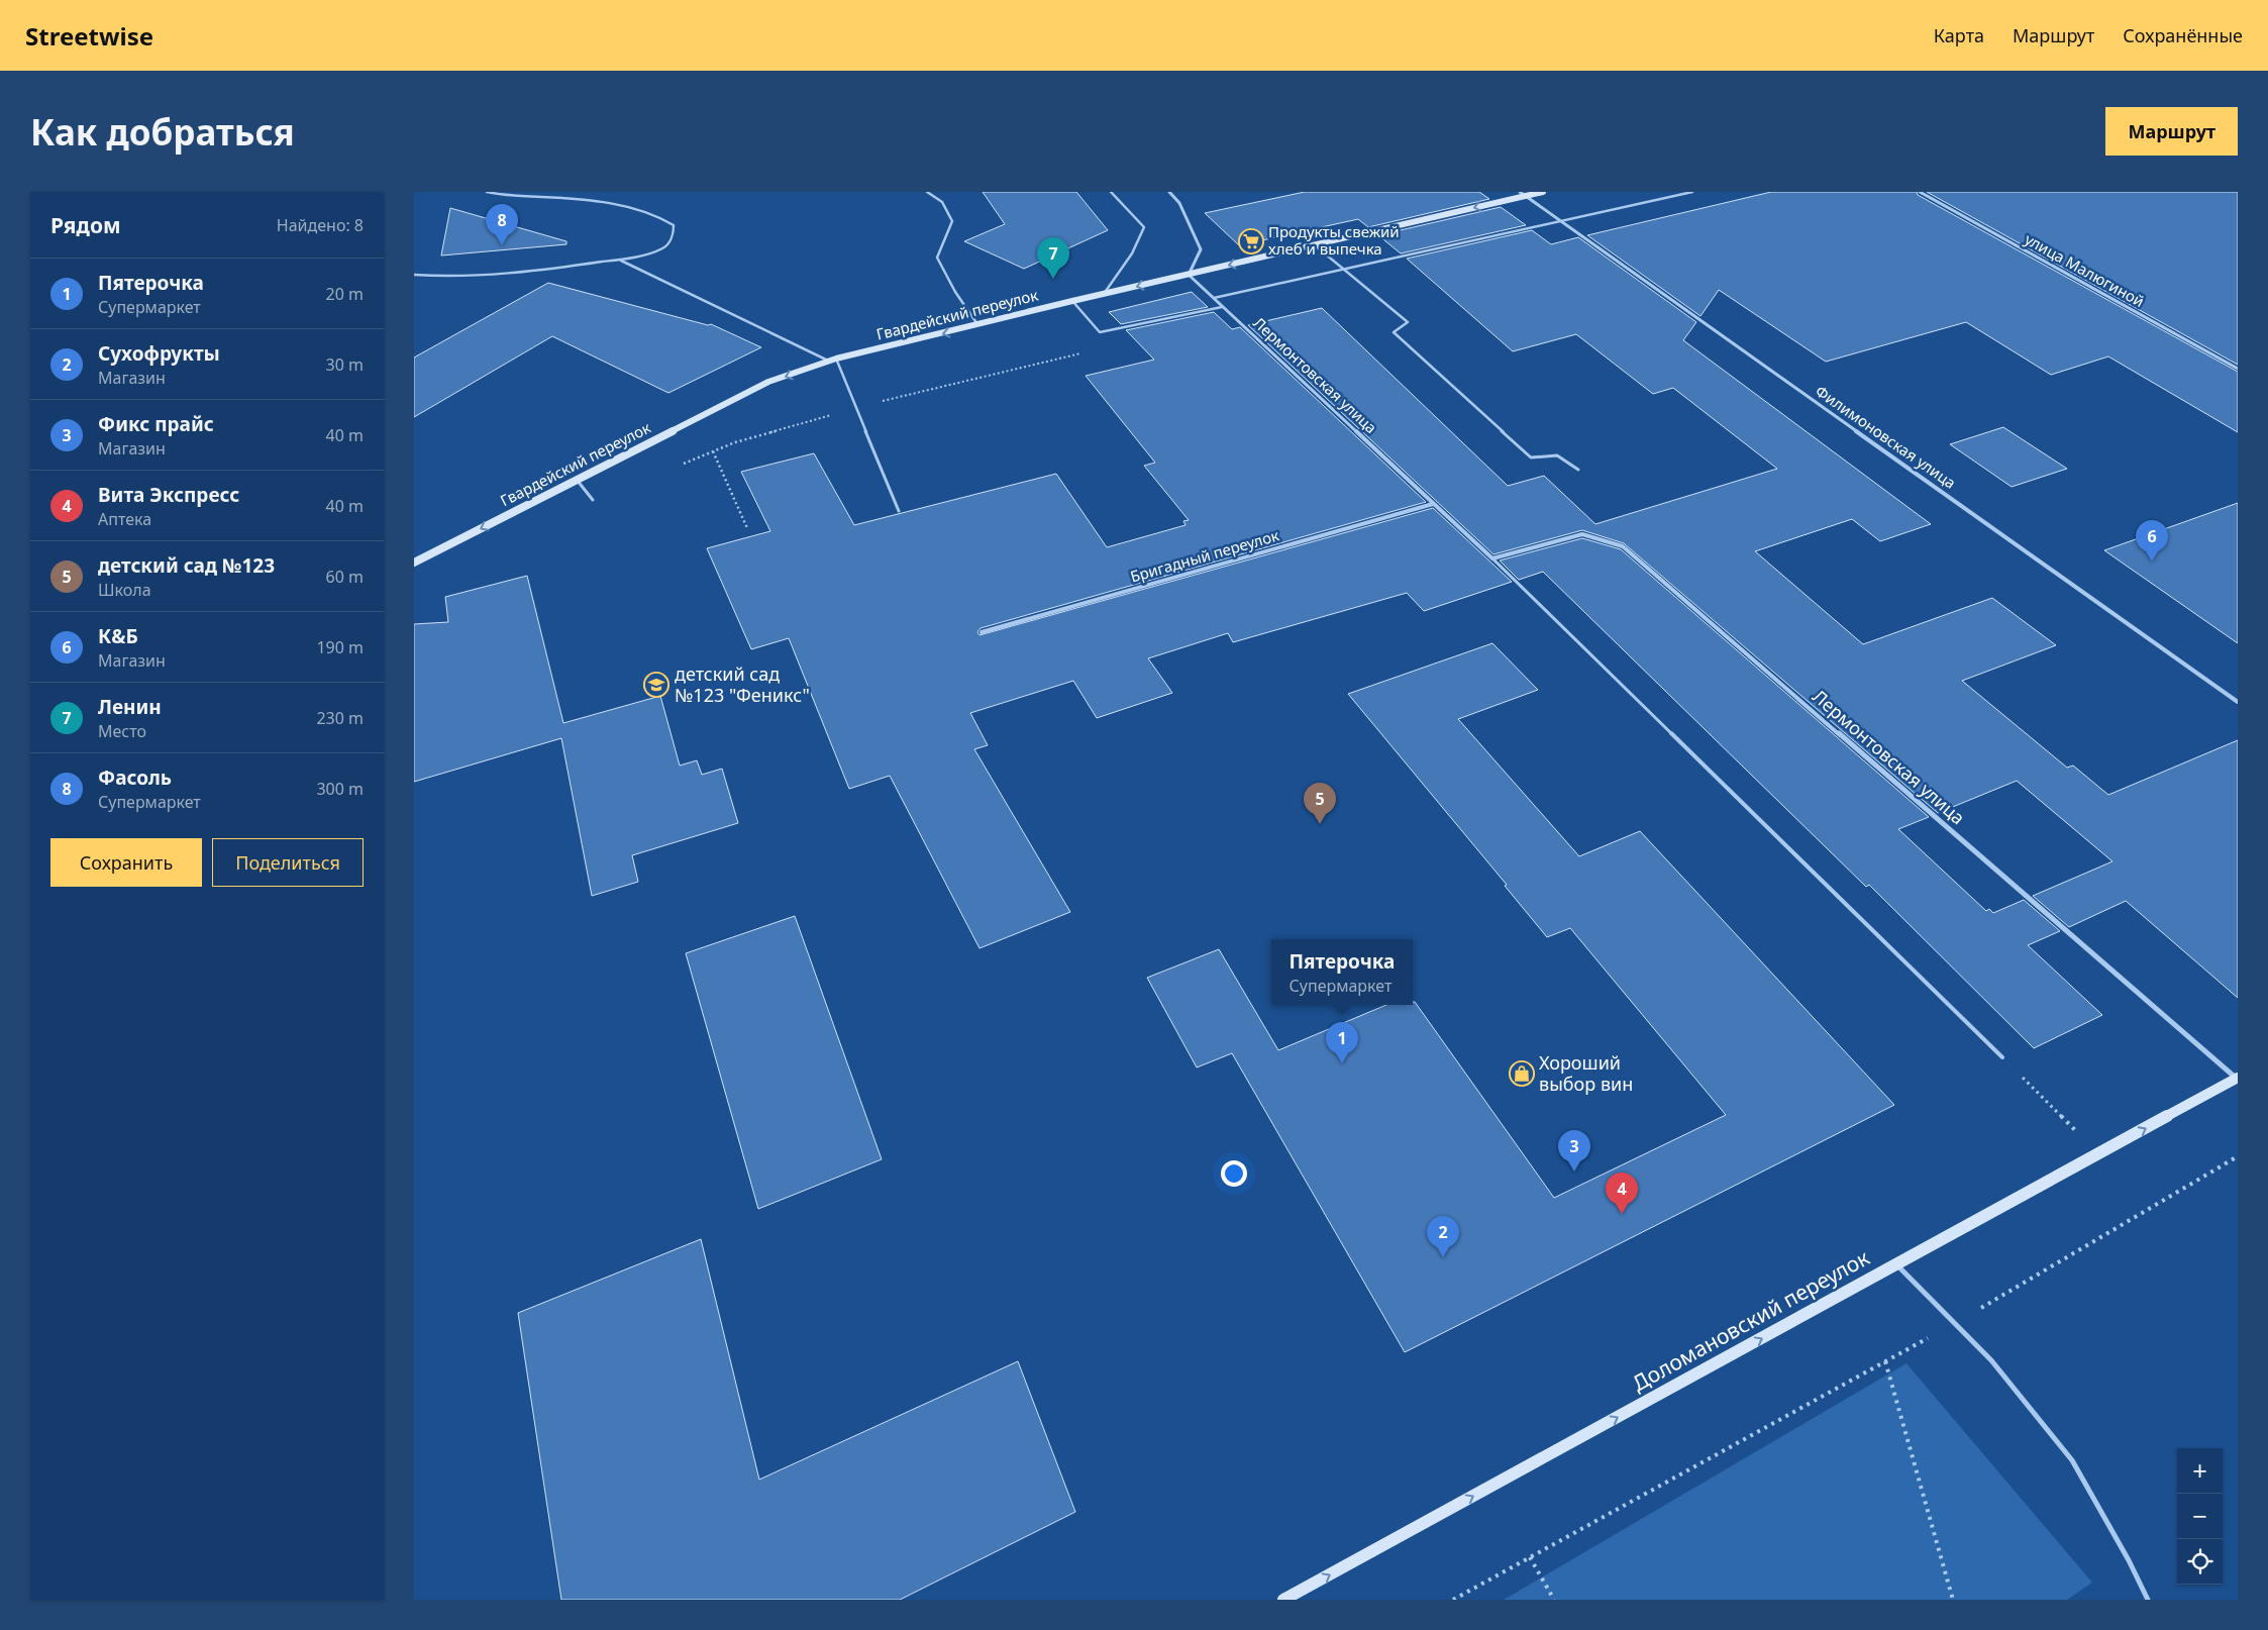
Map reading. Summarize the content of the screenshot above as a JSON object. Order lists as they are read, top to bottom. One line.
{"streets":{"street":["улица Малюгиной","Гвардейский переулок","Лермонтовская улица","Филимоновская улица","Бригадный переулок","Доломановский переулок"]},"crossings":[["Гвардейский переулок","Лермонтовская улица"],["Гвардейский переулок","Филимоновская улица"],["Лермонтовская улица","Бригадный переулок"],["Лермонтовская улица","Доломановский переулок"]],"one_way":["Гвардейский переулок","Доломановский переулок"],"places":{"supermarket":["Продукты свежий хлеб и выпечка"],"school or university":["детский сад №123 \"Феникс\""],"shop":["Хороший выбор вин"]},"page":{"header":"Streetwise","nav":["Карта","Маршрут","Сохранённые"],"buttons":["Маршрут",["Сохранить","Поделиться"]],"title":"Как добраться","heading":["Рядом","Найдено: 8"],"pins":["8","7","6","5","1","3","4","2"],"list":[{"mark":"1","name":"Пятерочка","note":"Супермаркет","value":"20 m"},{"mark":"2","name":"Сухофрукты","note":"Магазин","value":"30 m"},{"mark":"3","name":"Фикс прайс","note":"Магазин","value":"40 m"},{"mark":"4","name":"Вита Экспресс","note":"Аптека","value":"40 m"},{"mark":"5","name":"детский сад №123","note":"Школа","value":"60 m"},{"mark":"6","name":"К&Б","note":"Магазин","value":"190 m"},{"mark":"7","name":"Ленин","note":"Место","value":"230 m"},{"mark":"8","name":"Фасоль","note":"Супермаркет","value":"300 m"}],"popup":["Пятерочка","Супермаркет"],"map_buttons":["+","−"]}}
